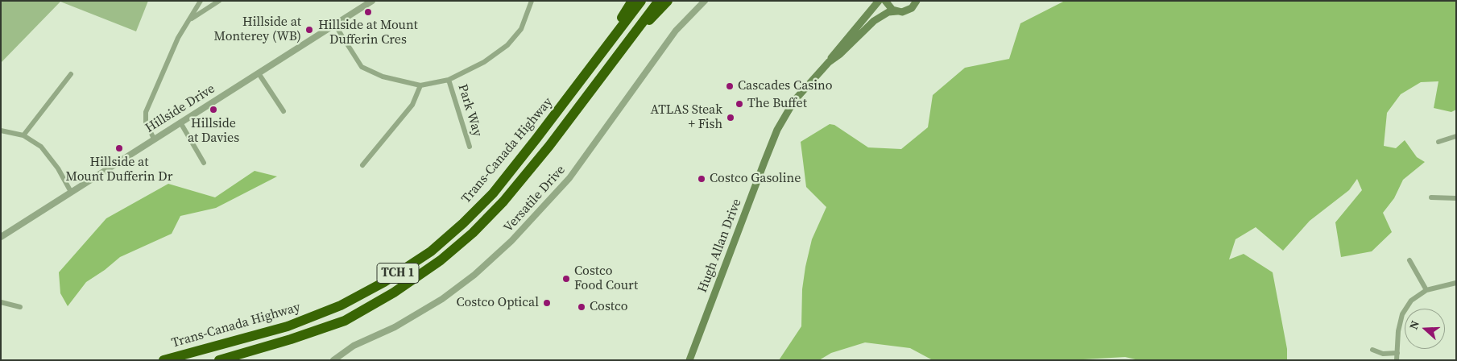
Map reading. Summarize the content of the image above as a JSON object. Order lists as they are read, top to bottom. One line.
{"streets":{"highway":["Trans-Canada Highway","TCH 1"],"main road":["Hugh Allan Drive"],"street":["Hillside Drive","Park Way","Versatile Drive"]},"places":["Hillside at Mount Dufferin Cres","Hillside at Monterey (WB)","Cascades Casino","The Buffet","Hillside at Davies","ATLAS Steak + Fish","Hillside at Mount Dufferin Dr","Costco Gasoline","Costco Food Court","Costco Optical","Costco"],"north":"left"}
